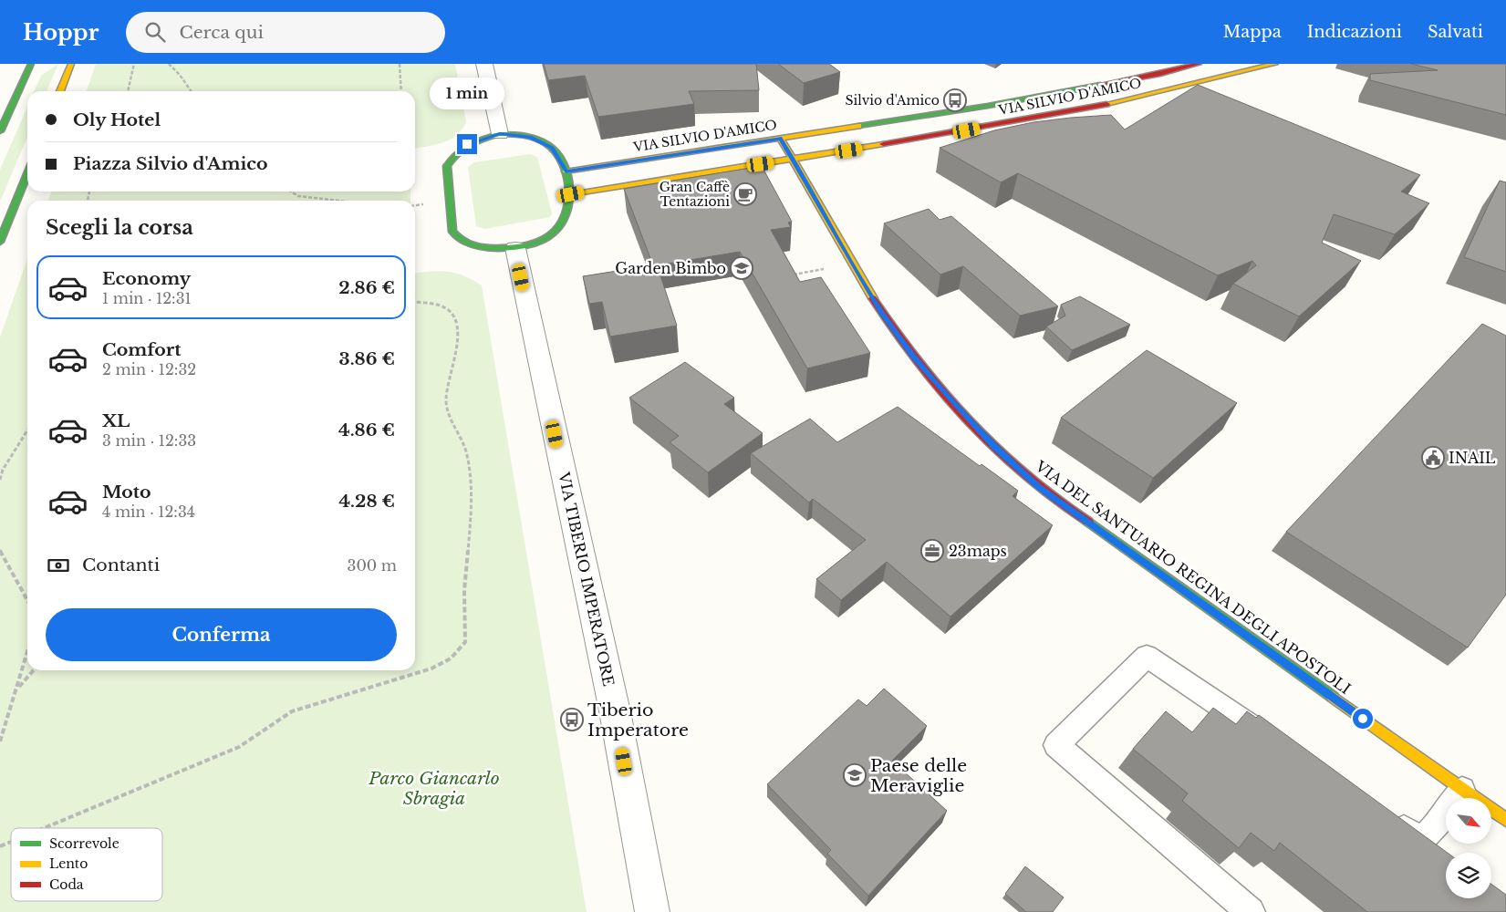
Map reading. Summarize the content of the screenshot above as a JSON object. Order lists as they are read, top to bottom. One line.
{"streets":{"street":["VIA SILVIO D'AMICO","VIA DEL SANTUARIO REGINA DEGLI APOSTOLI","VIA TIBERIO IMPERATORE"]},"crossings":[["VIA SILVIO D'AMICO","VIA DEL SANTUARIO REGINA DEGLI APOSTOLI"],["VIA SILVIO D'AMICO","VIA TIBERIO IMPERATORE"]],"parks":["Parco Giancarlo Sbragia"],"places":{"bus stop":["Silvio d'Amico","Tiberio Imperatore"],"cafe":["Gran Caffè Tentazioni"],"school or university":["Garden Bimbo","Paese delle Meraviglie"],"public building":["INAIL"],"office":["23maps"]},"legend":["Scorrevole","Lento","Coda"],"north":"bottom right","page":{"header":"Hoppr","search":"Cerca qui","nav":["Mappa","Indicazioni","Salvati"],"bubble":"1 min","banner":["Oly Hotel","Piazza Silvio d'Amico"],"heading":"Scegli la corsa","list":[{"name":"Economy","note":"1 min · 12:31","value":"2.86 €"},{"name":"Comfort","note":"2 min · 12:32","value":"3.86 €"},{"name":"XL","note":"3 min · 12:33","value":"4.86 €"},{"name":"Moto","note":"4 min · 12:34","value":"4.28 €"}],"pay":["Contanti","300 m"],"buttons":"Conferma"}}
